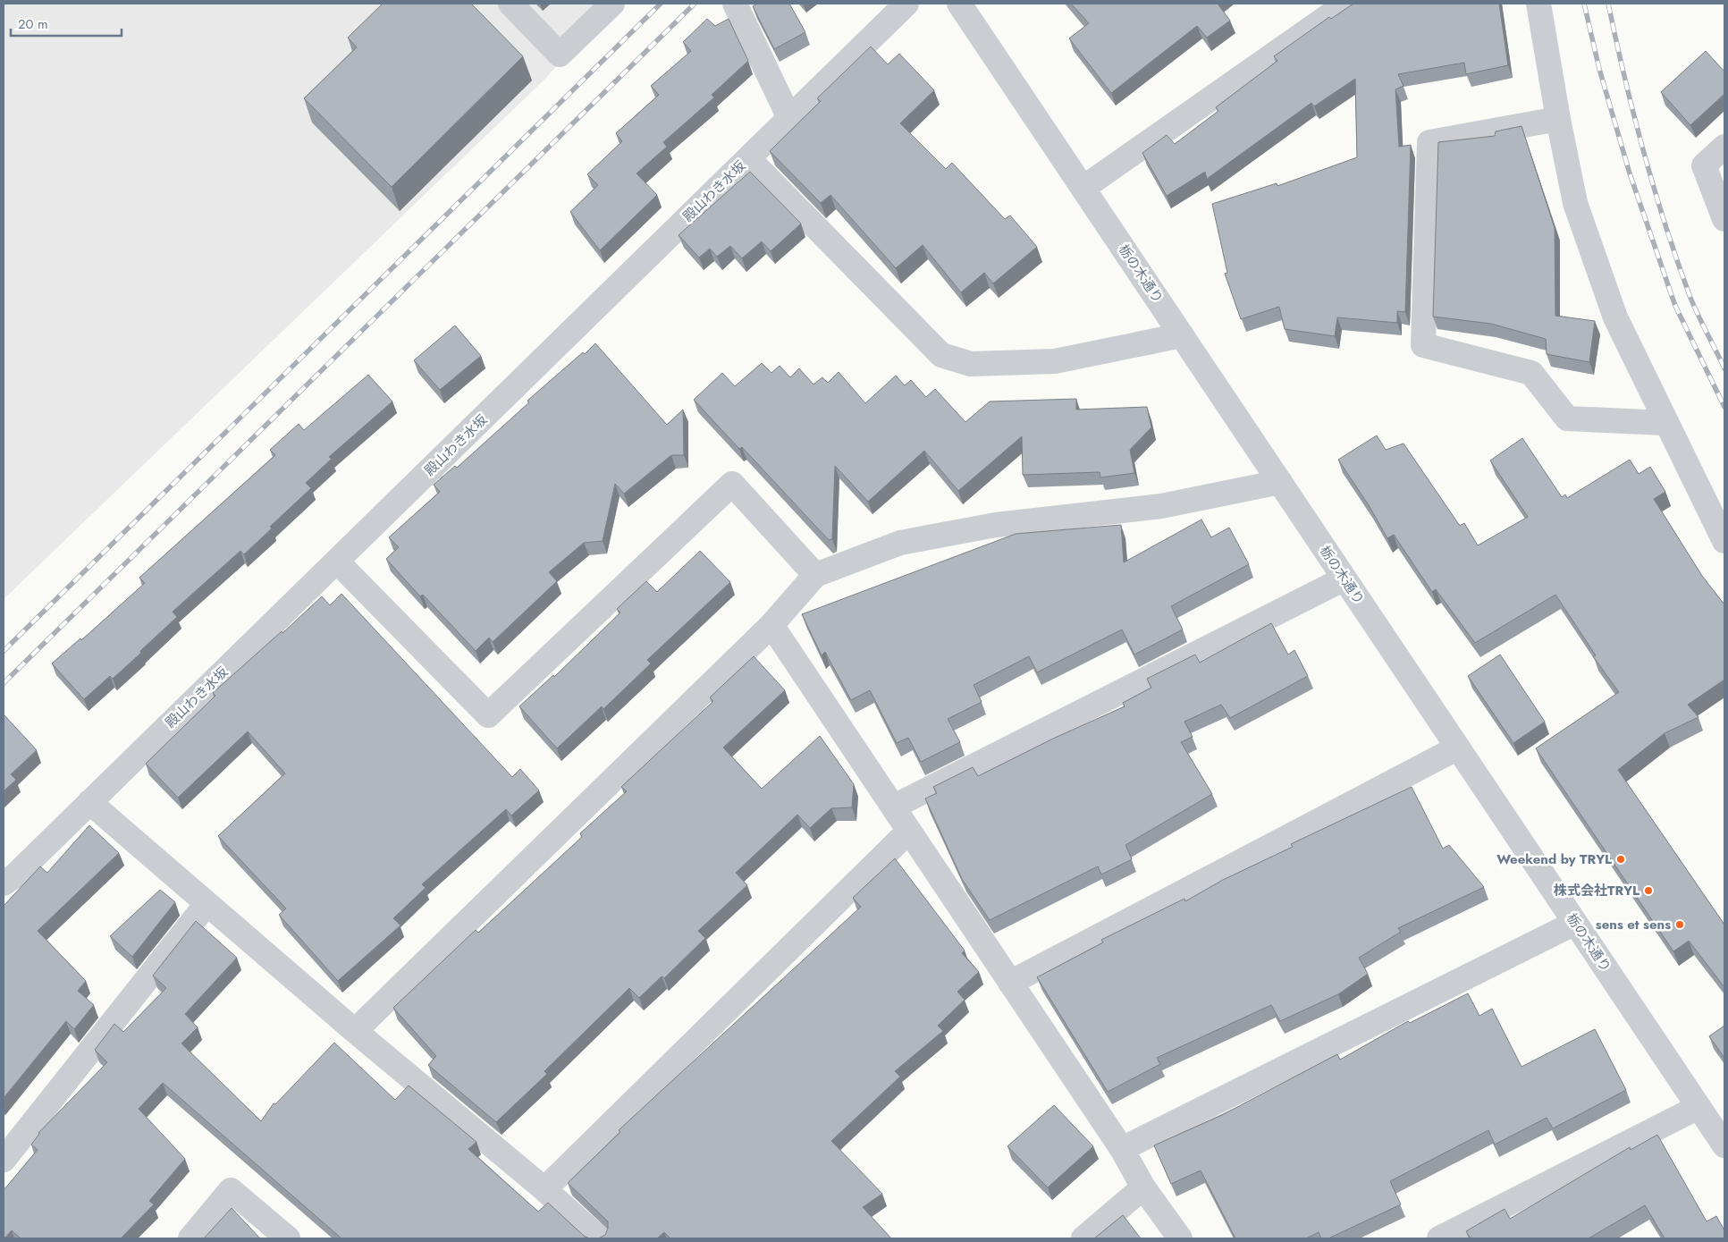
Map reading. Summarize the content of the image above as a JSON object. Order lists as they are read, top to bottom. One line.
{"streets":{"street":["殿山わき水坂","栃の木通り"]},"places":["Weekend by TRYL","株式会社TRYL","sens et sens"],"scale_bar":"20 m"}
